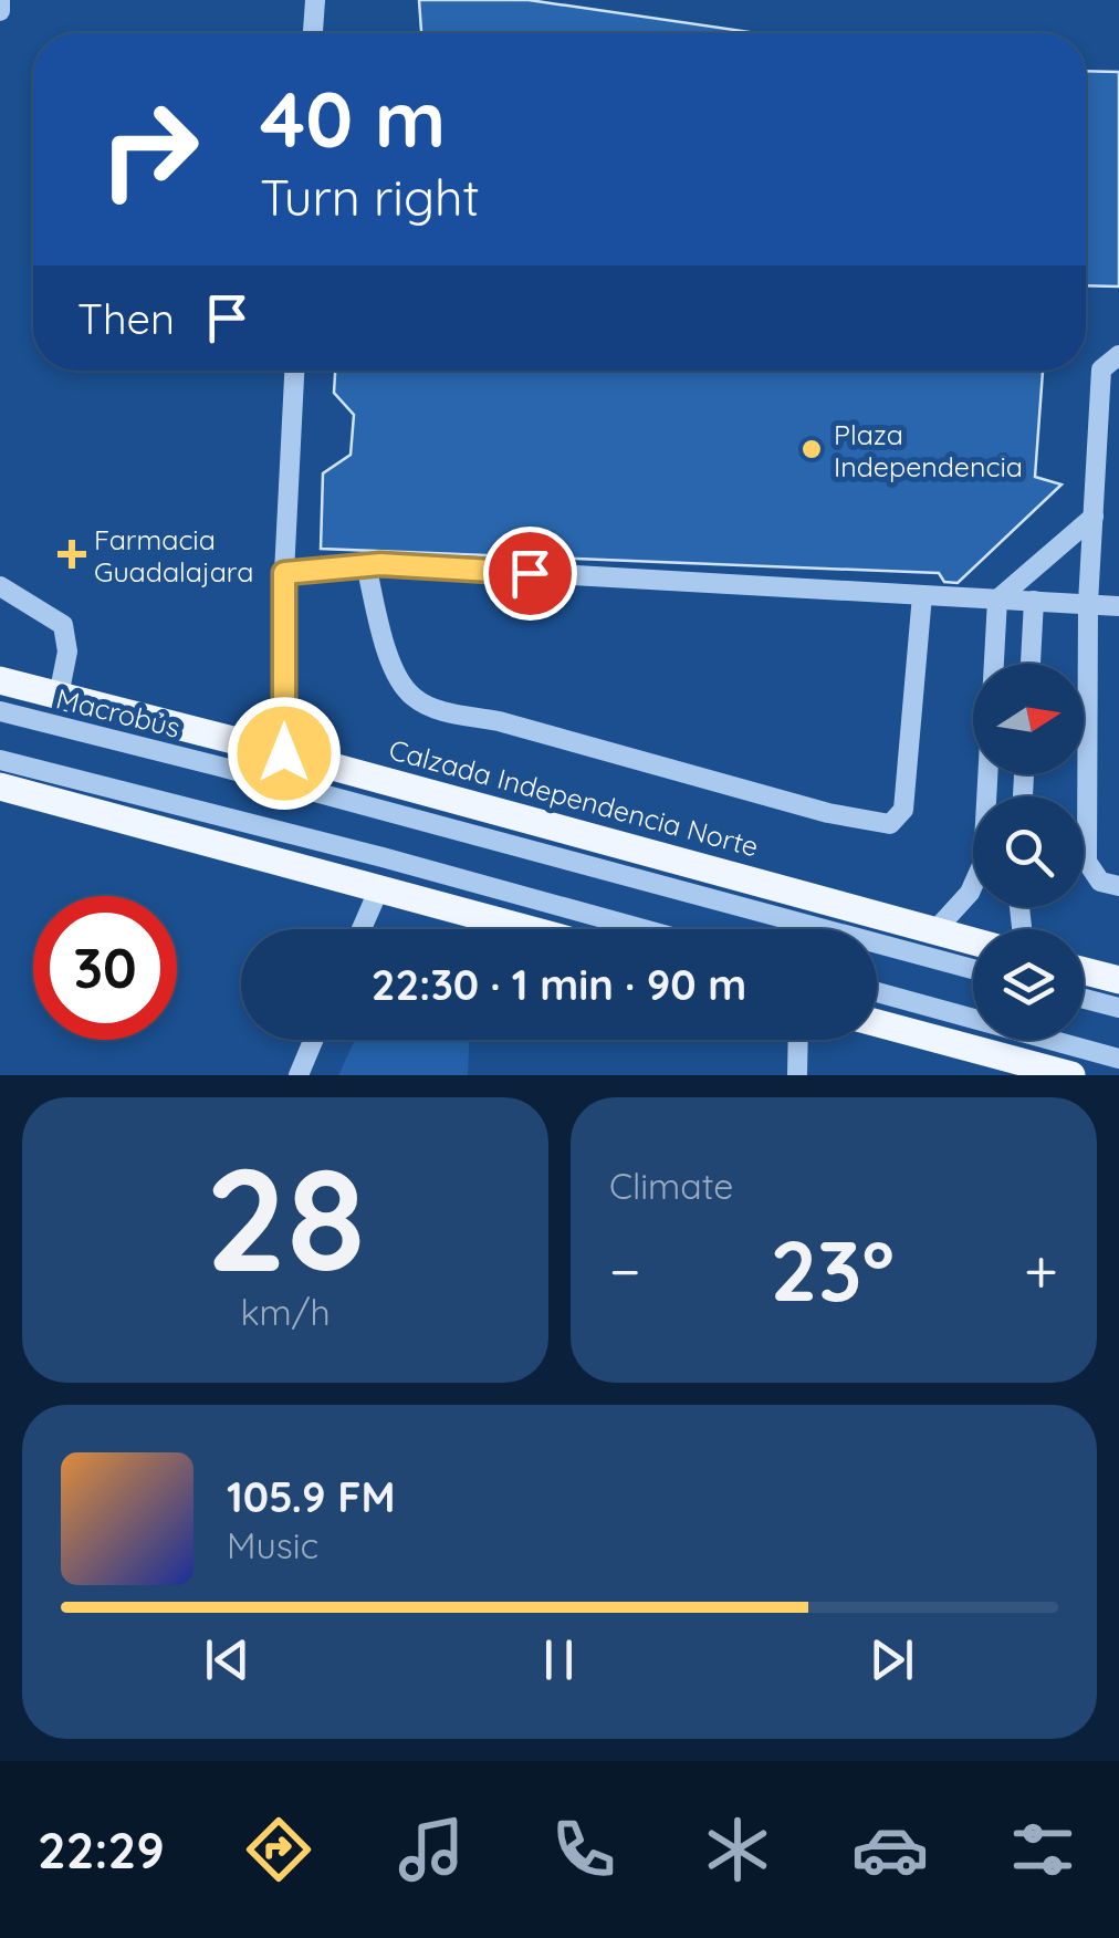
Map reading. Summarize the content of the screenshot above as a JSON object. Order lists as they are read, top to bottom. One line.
{"streets":{"main road":["Calzada Independencia Norte"],"street":["Macrobús"]},"places":{"other":["Plaza Independencia"],"health":["Farmacia Guadalajara"]},"north":"right","page":{"turn":["40 m","Turn right"],"then":"Then","limit":"30","trip":"22:30 · 1 min · 90 m","tile":[["28","km/h"],"Climate"],"heat":["−","23°","+"],"song":["105.9 FM","Music"],"tabs":"22:29"}}
